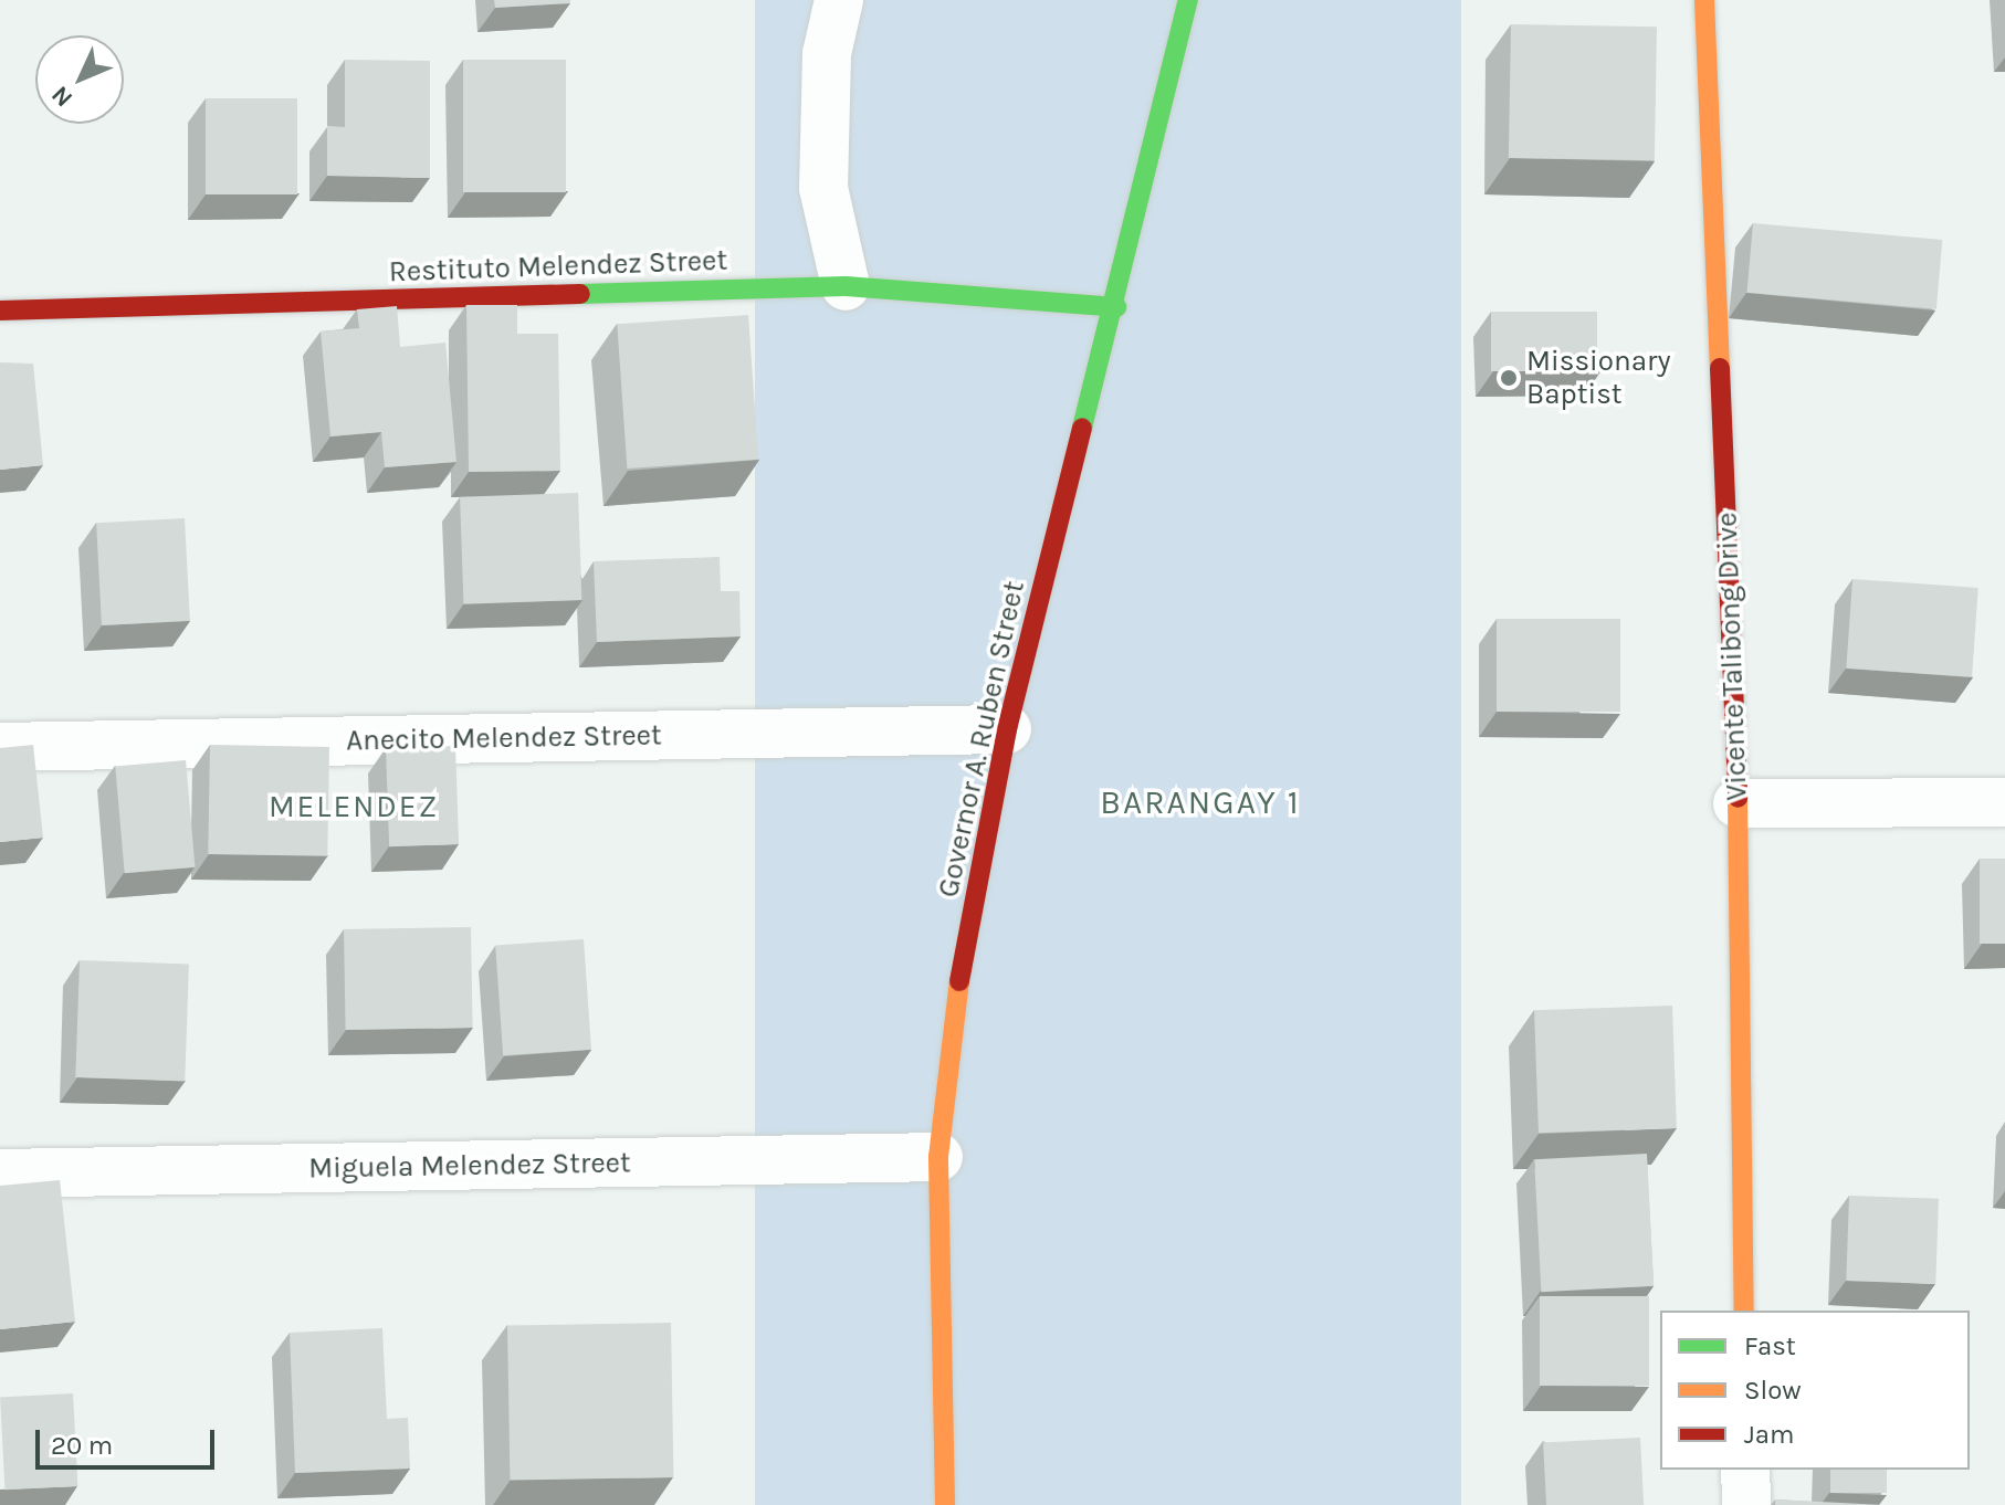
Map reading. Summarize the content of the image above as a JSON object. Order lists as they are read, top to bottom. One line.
{"streets":{"street":["Restituto Melendez Street","Vicente Talibong Drive","Anecito Melendez Street","Governor A. Ruben Street","Miguela Melendez Street"]},"crossings":[["Restituto Melendez Street","Governor A. Ruben Street"],["Anecito Melendez Street","Governor A. Ruben Street"],["Governor A. Ruben Street","Miguela Melendez Street"]],"districts":["BARANGAY 1","MELENDEZ"],"places":["Missionary Baptist"],"legend":["Fast","Slow","Jam"],"scale_bar":"20 m","north":"bottom left"}
